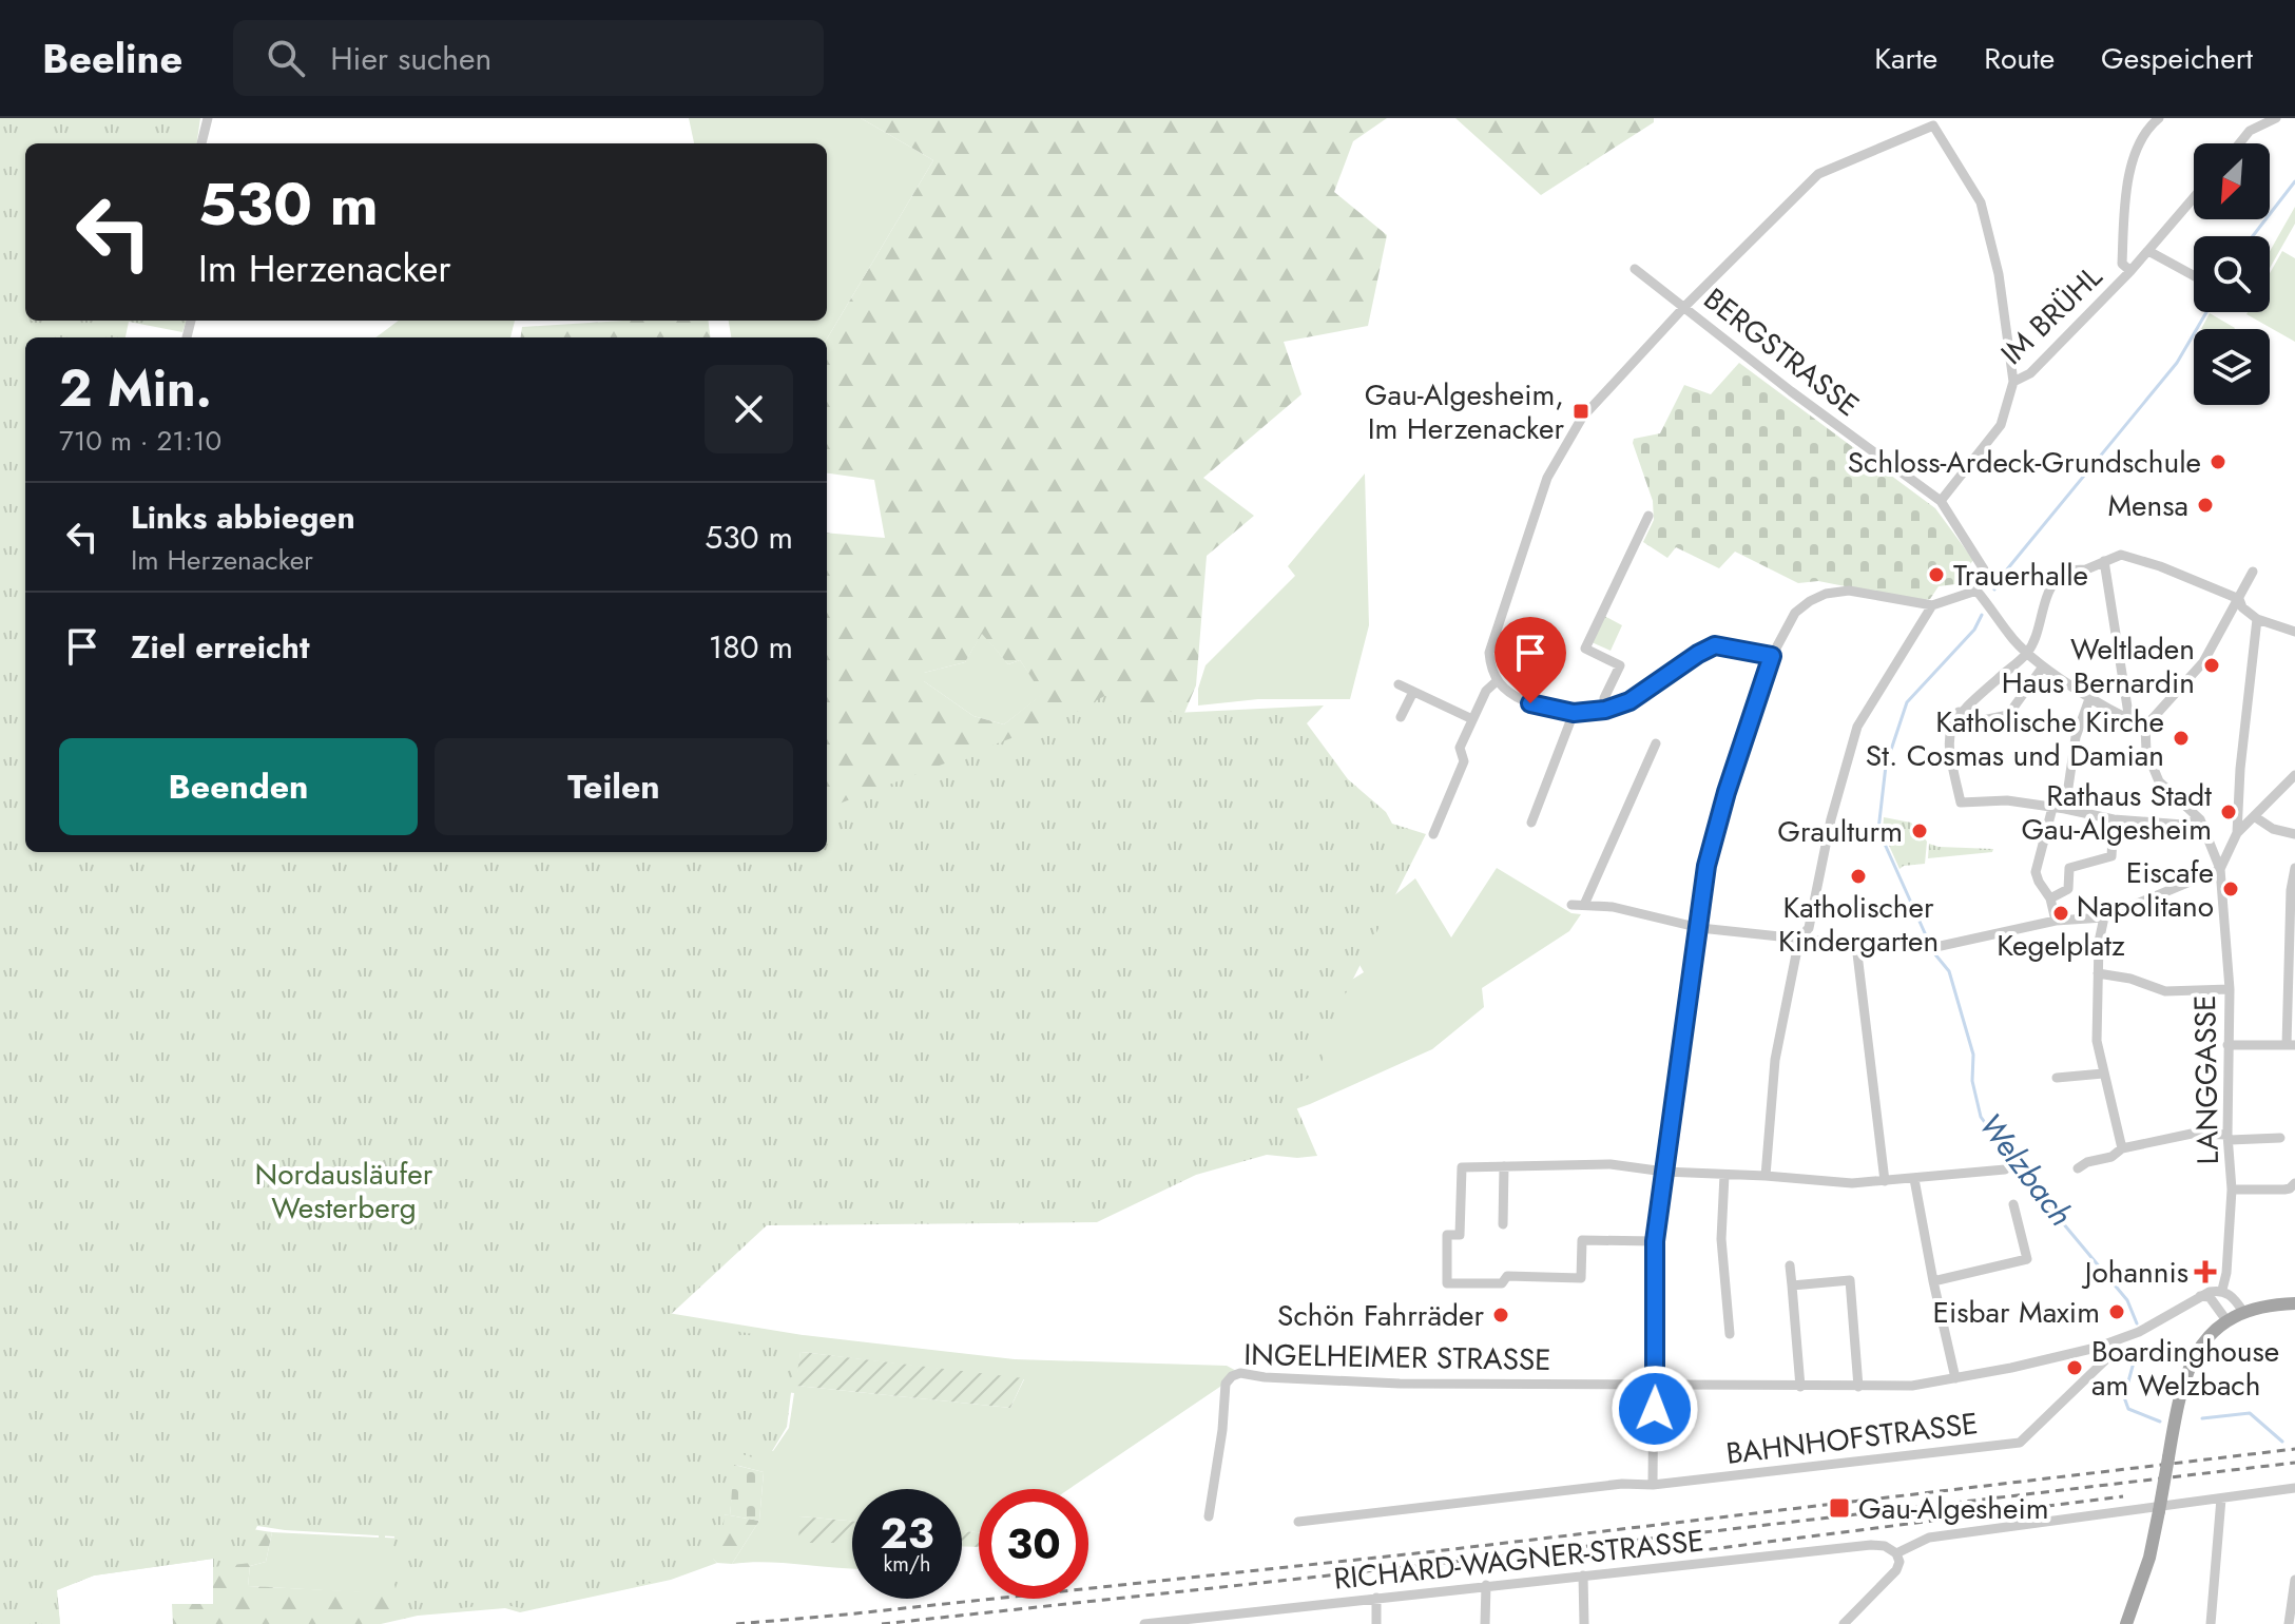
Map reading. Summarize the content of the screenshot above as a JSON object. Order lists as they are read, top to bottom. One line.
{"streets":{"street":["IM BRÜHL","BERGSTRASSE","LANGGASSE","INGELHEIMER STRASSE","BAHNHOFSTRASSE","RICHARD-WAGNER-STRASSE"]},"crossings":[["IM BRÜHL","BERGSTRASSE"],["INGELHEIMER STRASSE","BAHNHOFSTRASSE"]],"water":["Welzbach"],"parks":["Nordausläufer Westerberg"],"places":{"transit":["Gau-Algesheim, Im Herzenacker","Gau-Algesheim"],"other":["Schloss-Ardeck-Grundschule","Mensa","Trauerhalle","Weltladen Haus Bernardin","Katholische Kirche St. Cosmas und Damian","Rathaus Stadt Gau-Algesheim","Graulturm","Katholischer Kindergarten","Eiscafe Napolitano","Kegelplatz","Eisbar Maxim","Schön Fahrräder","Boardinghouse am Welzbach"],"health":["Johannis"]},"north":"bottom left","page":{"header":"Beeline","search":"Hier suchen","nav":["Karte","Route","Gespeichert"],"turn":["530 m","Im Herzenacker"],"heading":["2 Min.","710 m · 21:10"],"list":[{"name":"Links abbiegen","note":"Im Herzenacker","value":"530 m"},{"name":"Ziel erreicht","value":"180 m"}],"buttons":["Beenden","Teilen"],"speed":"23 km/h","limit":"30"}}
